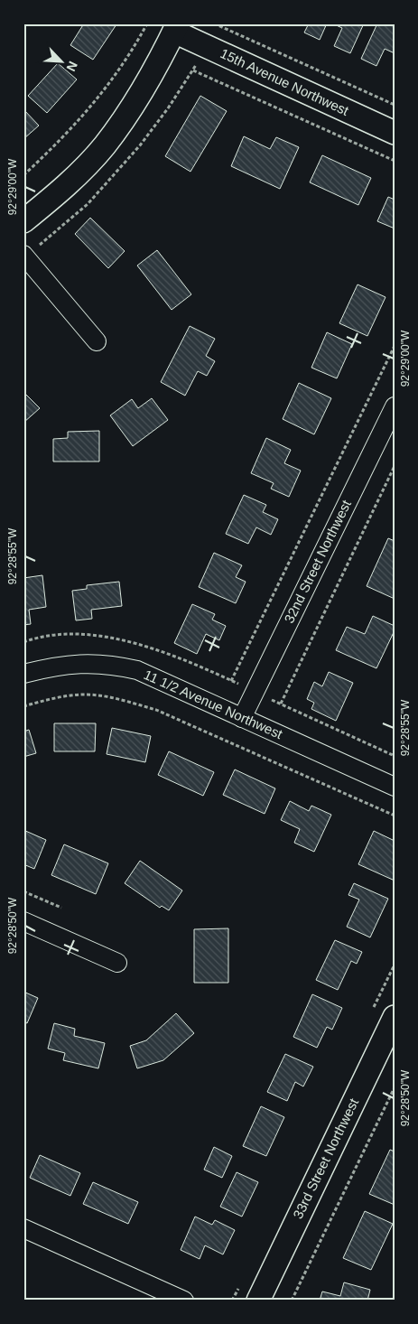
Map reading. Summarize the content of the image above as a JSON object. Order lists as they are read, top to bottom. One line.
{"streets":{"street":["15th Avenue Northwest","32nd Street Northwest","11 1/2 Avenue Northwest","33rd Street Northwest"]},"crossings":[["32nd Street Northwest","11 1/2 Avenue Northwest"]],"north":"bottom right","coordinates":["92°29'00\"W","92°28'55\"W","92°28'50\"W"]}
